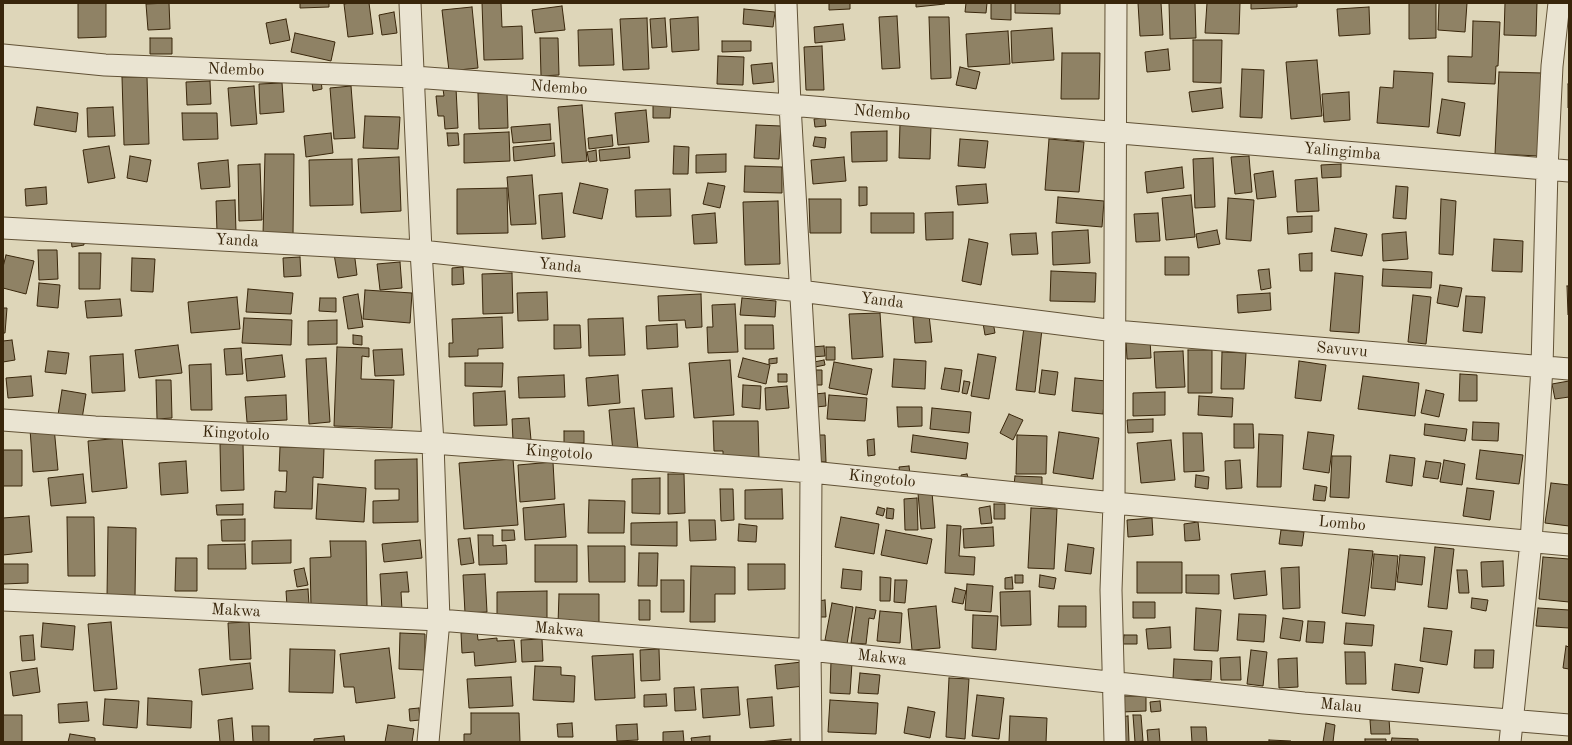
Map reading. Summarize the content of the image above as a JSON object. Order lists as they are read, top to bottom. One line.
{"streets":{"street":["Ndembo","Yalingimba","Yanda","Savuvu","Kingotolo","Lombo","Makwa","Malau"]},"crossings":[["Ndembo","Yalingimba"],["Yanda","Savuvu"],["Kingotolo","Lombo"],["Makwa","Malau"]]}
